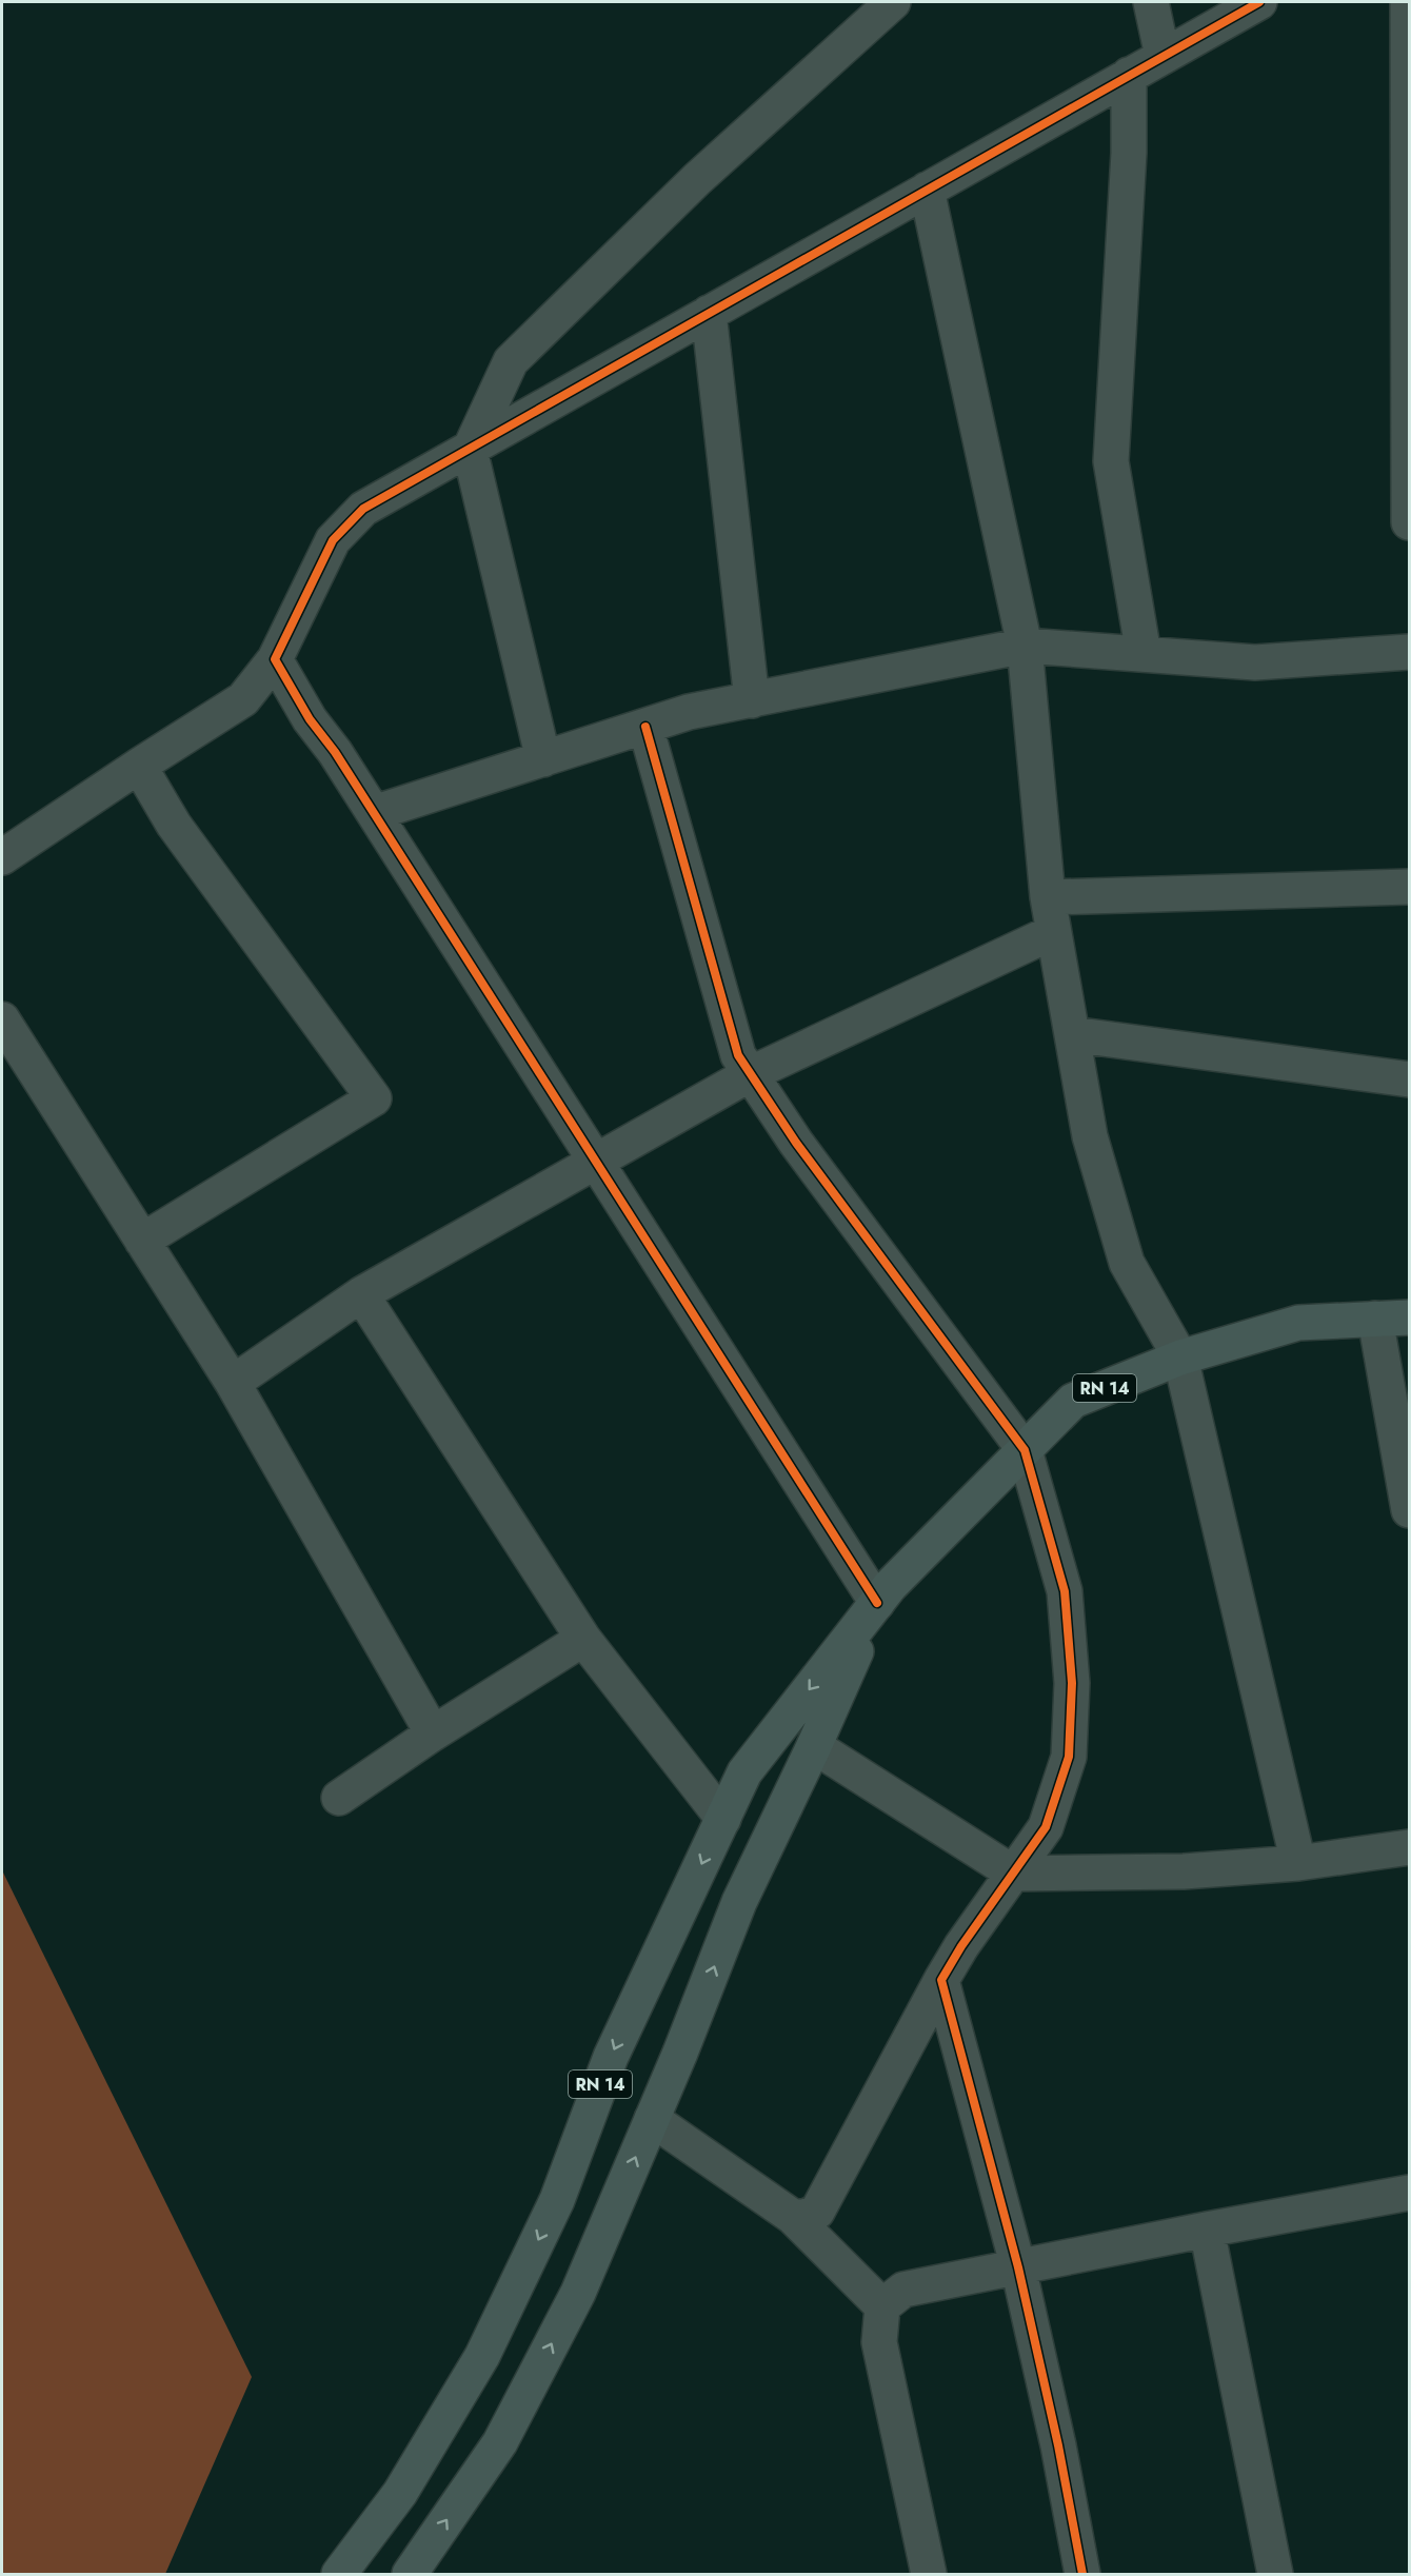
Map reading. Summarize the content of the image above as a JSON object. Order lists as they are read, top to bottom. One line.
{"streets":{"main road":["RN 14"]}}
